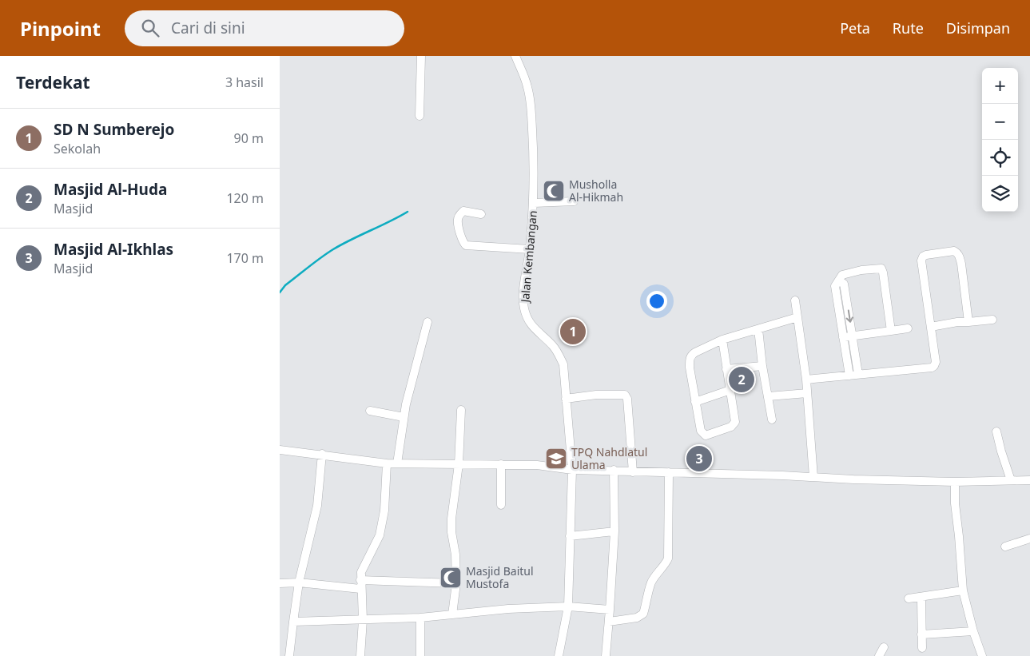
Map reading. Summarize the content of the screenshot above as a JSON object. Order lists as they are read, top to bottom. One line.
{"streets":{"street":["Jalan Kembangan"]},"places":{"mosque":["Musholla Al-Hikmah","Masjid Baitul Mustofa"],"school or university":["TPQ Nahdlatul Ulama"]},"page":{"header":"Pinpoint","search":"Cari di sini","nav":["Peta","Rute","Disimpan"],"heading":["Terdekat","3 hasil"],"map_buttons":["+","−"],"list":[{"mark":"1","name":"SD N Sumberejo","note":"Sekolah","value":"90 m"},{"mark":"2","name":"Masjid Al-Huda","note":"Masjid","value":"120 m"},{"mark":"3","name":"Masjid Al-Ikhlas","note":"Masjid","value":"170 m"}],"pins":["1","2","3"]}}
